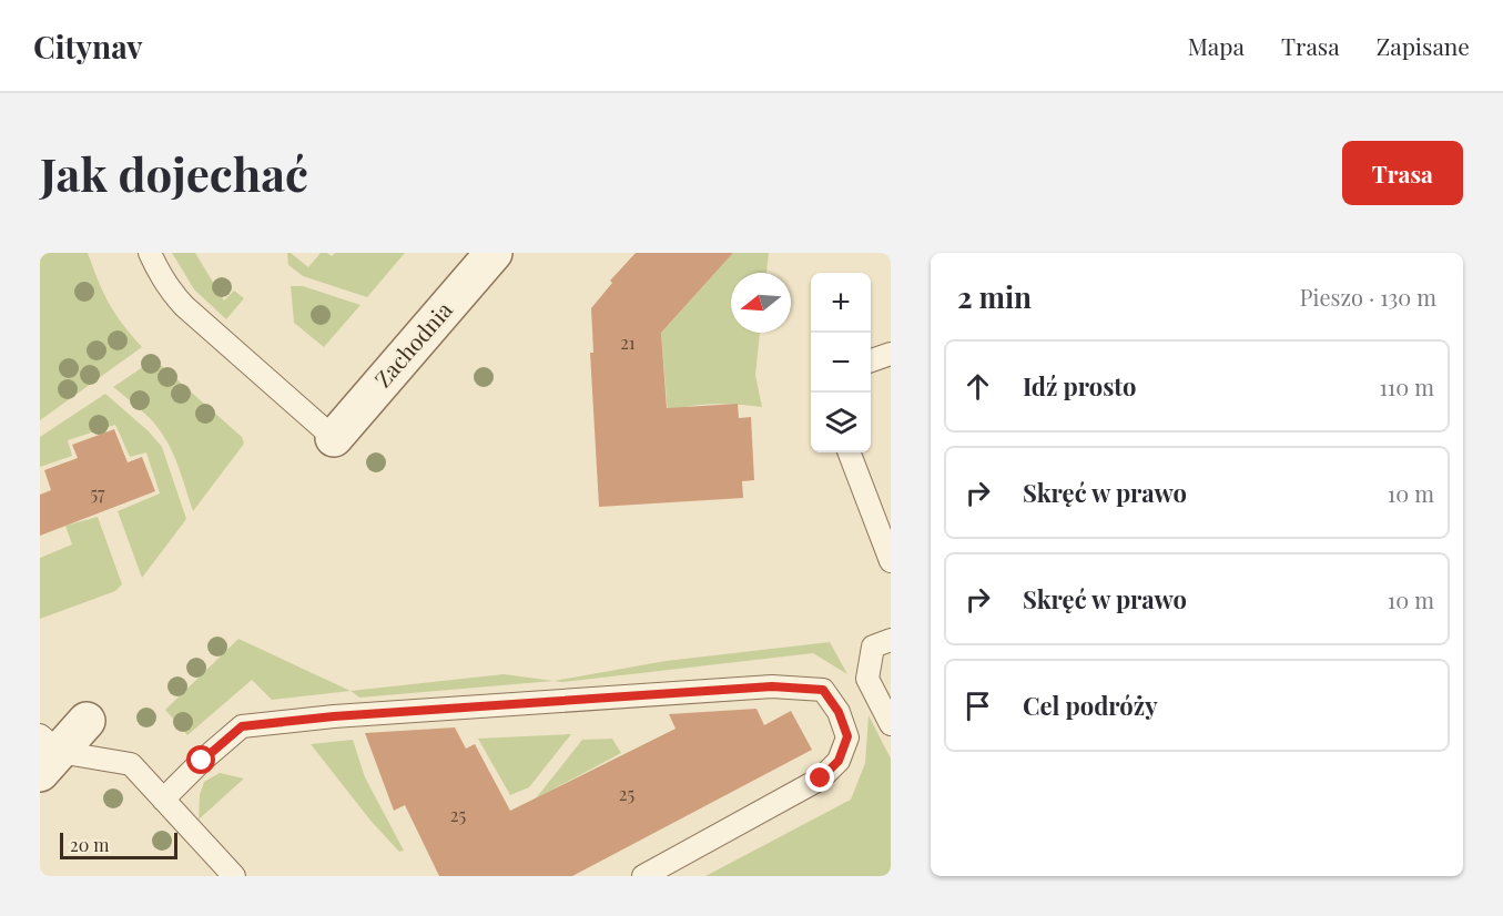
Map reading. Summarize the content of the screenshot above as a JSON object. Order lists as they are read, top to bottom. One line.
{"streets":{"street":["Zachodnia"]},"house_numbers":["21","57","25","25"],"scale_bar":"20 m","north":"left","page":{"header":"Citynav","nav":["Mapa","Trasa","Zapisane"],"buttons":"Trasa","title":"Jak dojechać","heading":["2 min","Pieszo · 130 m"],"map_buttons":["+","−"],"list":[["Idź prosto","110 m"],["Skręć w prawo","10 m"],["Skręć w prawo","10 m"],"Cel podróży"],"scale":"20 m"}}
